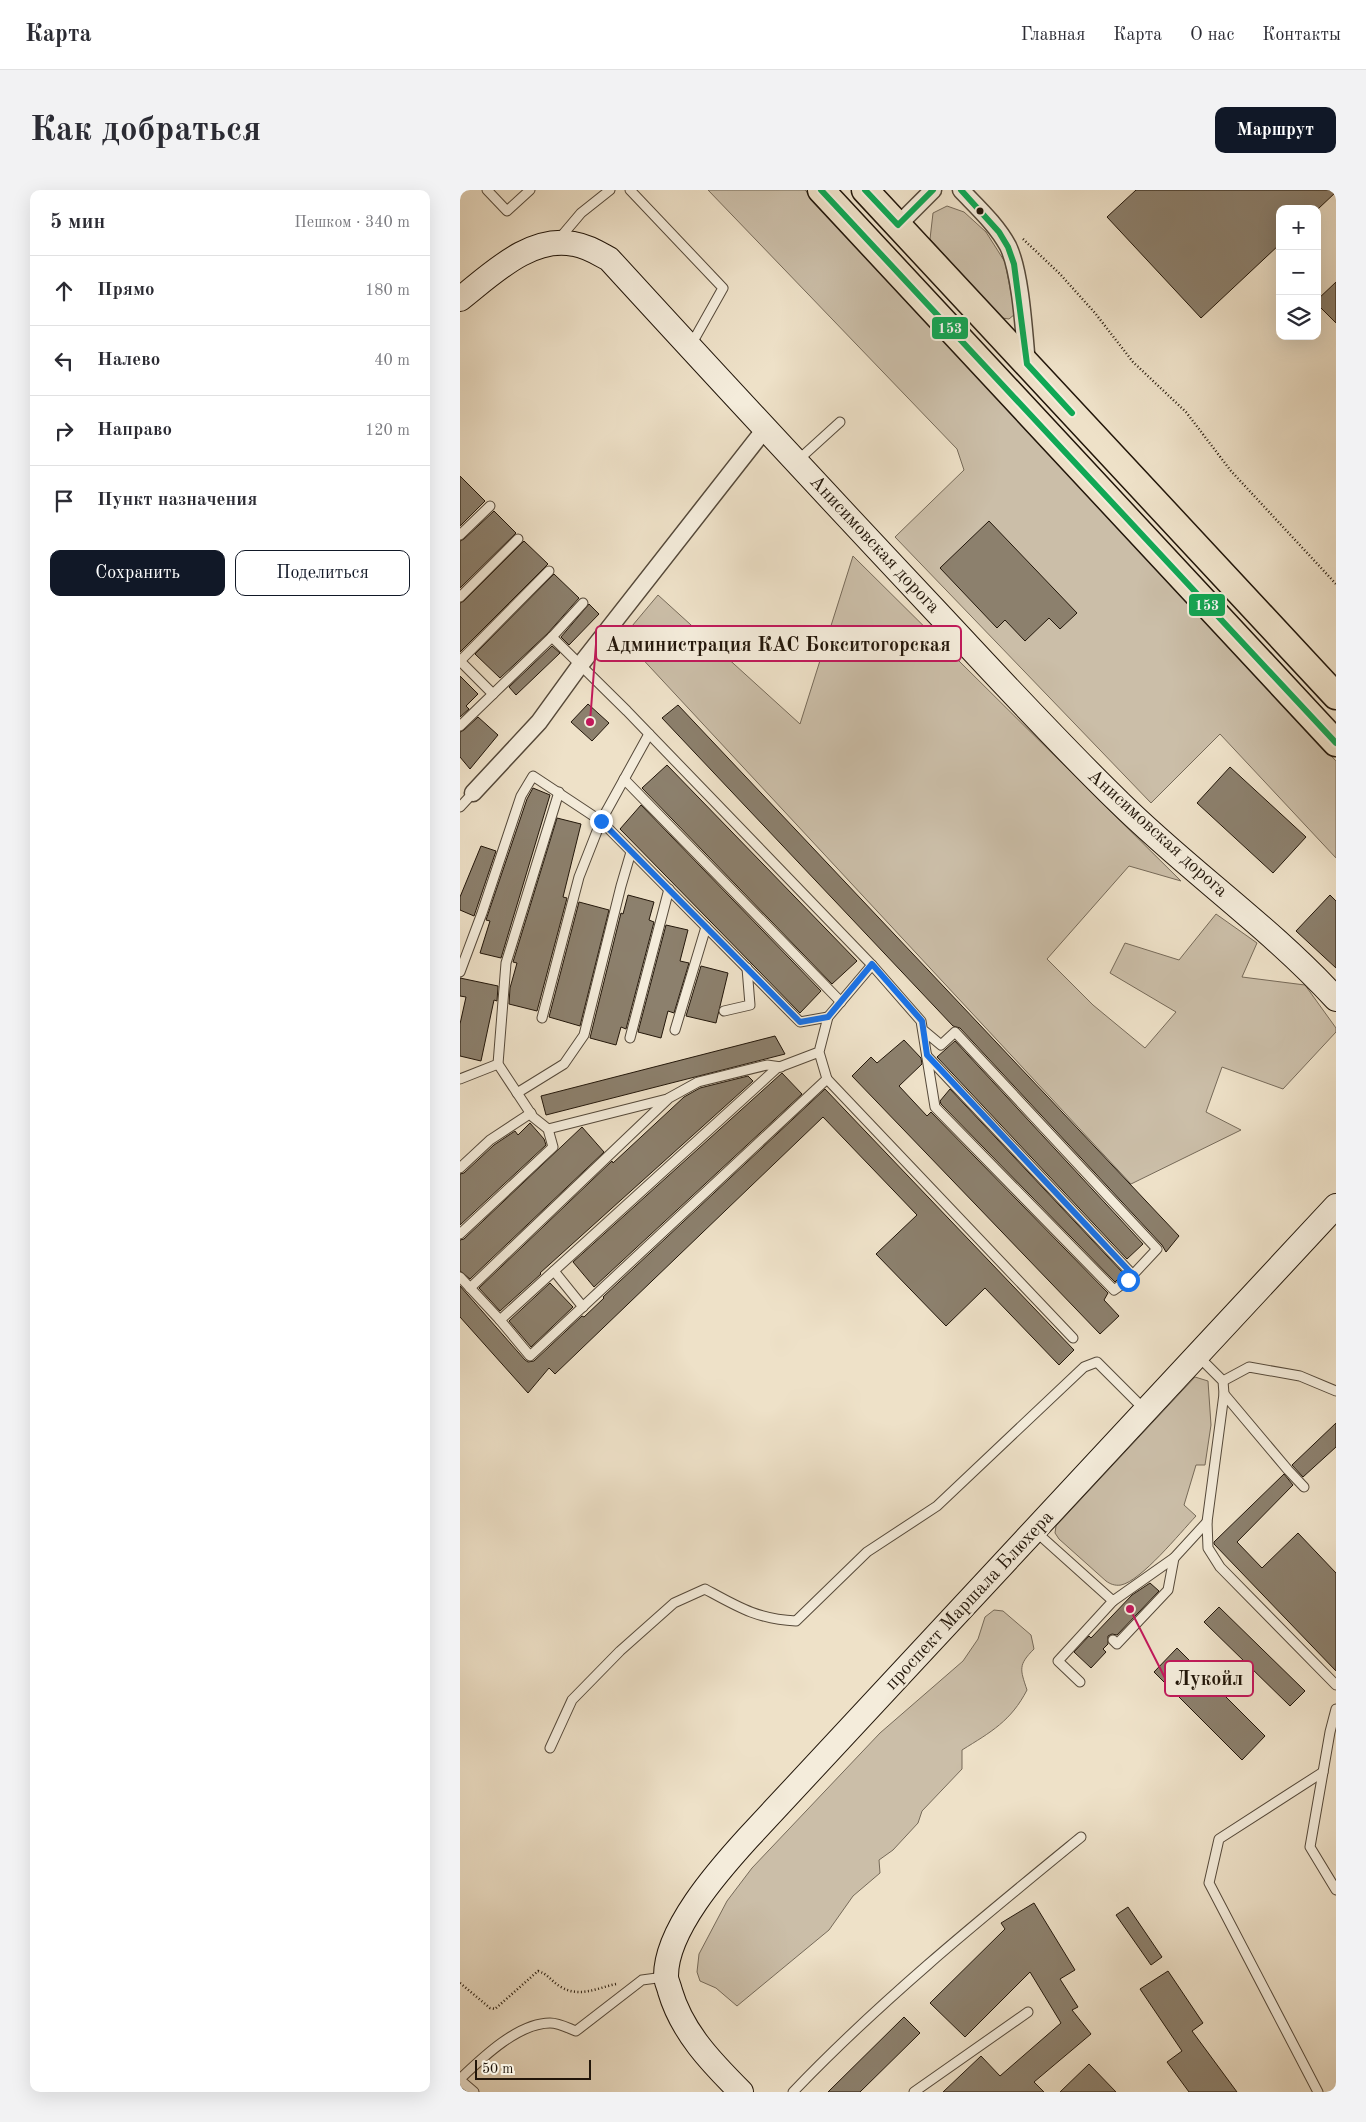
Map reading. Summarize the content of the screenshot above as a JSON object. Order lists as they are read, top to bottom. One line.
{"streets":{"street":["Анисимовская дорога","проспект Маршала Блюхера"]},"places":["Администрация КАС Бокситогорская","Лукойл"],"lines":["transit line 153"],"scale_bar":"50 m","page":{"header":"Карта","nav":["Главная","Карта","О нас","Контакты"],"buttons":["Маршрут",["Сохранить","Поделиться"]],"title":"Как добраться","heading":["5 мин","Пешком · 340 m"],"map_buttons":["+","−"],"list":[["Прямо","180 m"],["Налево","40 m"],["Направо","120 m"],"Пункт назначения"],"scale":"50 m"}}
